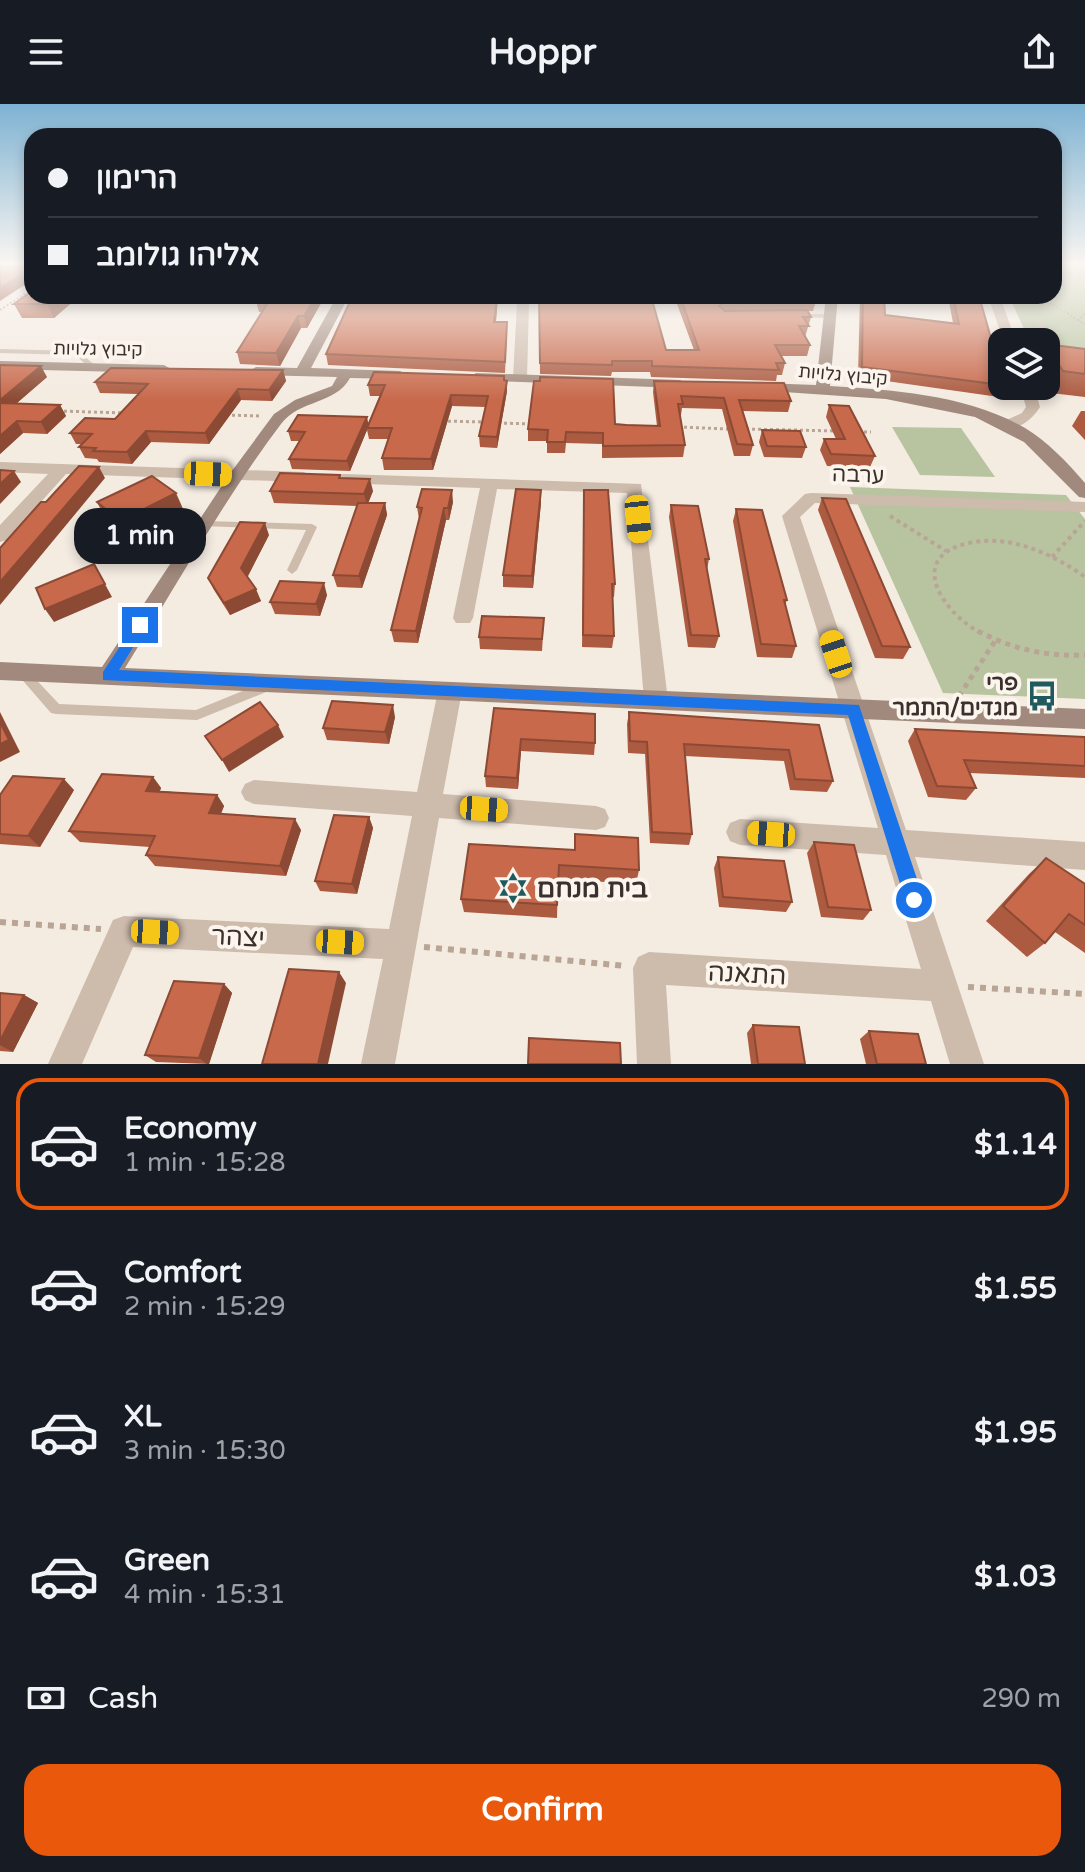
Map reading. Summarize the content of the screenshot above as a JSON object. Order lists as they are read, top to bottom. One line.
{"streets":{"street":["קיבוץ גלויות","ערבה","יצהר","התאנה"]},"places":{"bus stop":["פרי מגדים/התמר"],"synagogue":["בית מנחם"]},"page":{"header":"Hoppr","banner":["הרימון","אליהו גולומב"],"bubble":"1 min","list":[{"name":"Economy","note":"1 min · 15:28","value":"$1.14"},{"name":"Comfort","note":"2 min · 15:29","value":"$1.55"},{"name":"XL","note":"3 min · 15:30","value":"$1.95"},{"name":"Green","note":"4 min · 15:31","value":"$1.03"}],"pay":["Cash","290 m"],"buttons":"Confirm"}}
